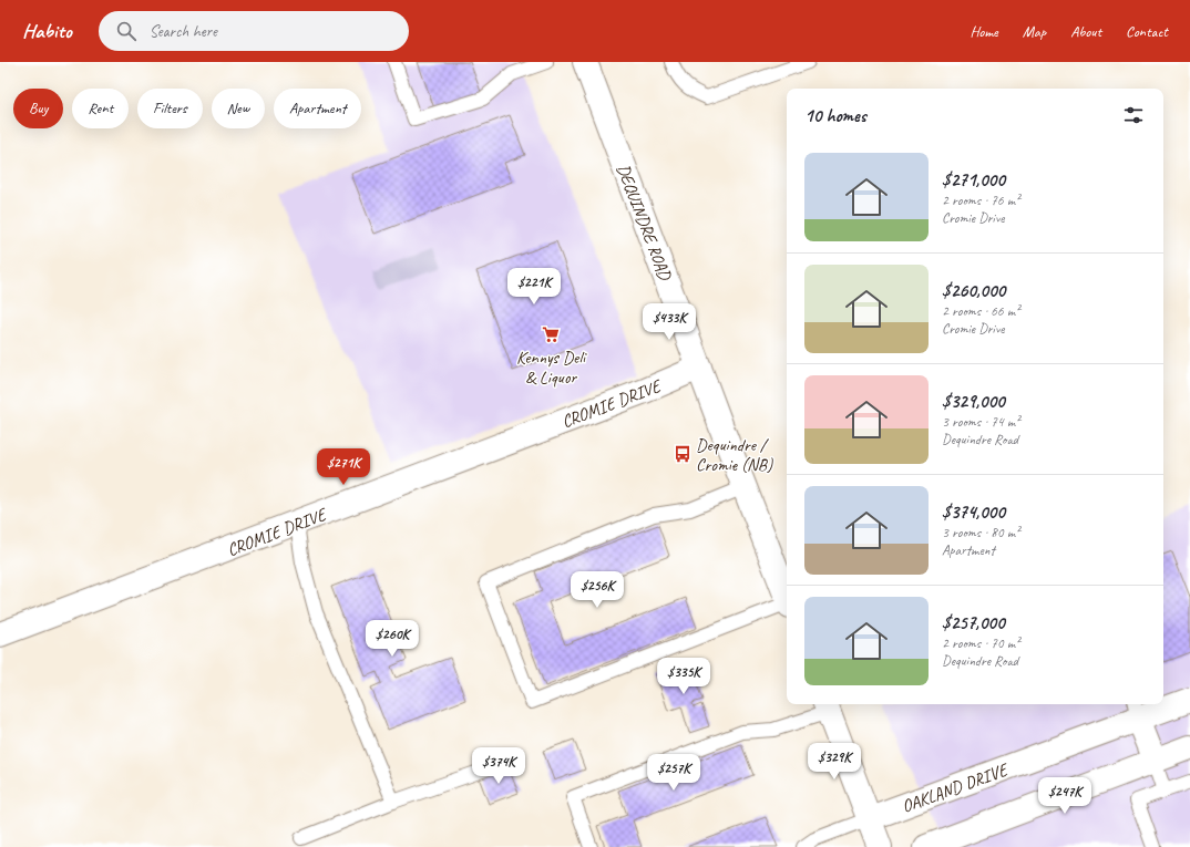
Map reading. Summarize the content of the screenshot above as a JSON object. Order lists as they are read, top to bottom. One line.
{"streets":{"street":["DEQUINDRE ROAD","CROMIE DRIVE","OAKLAND DRIVE"]},"crossings":[["DEQUINDRE ROAD","CROMIE DRIVE"]],"places":{"supermarket":["Kennys Deli & Liquor"],"bus stop":["Dequindre / Cromie (NB)"]},"page":{"header":"Habito","search":"Search here","nav":["Home","Map","About","Contact"],"chip":["Buy","Rent","Filters","New","Apartment"],"heading":"10 homes","list":[{"name":"$271,000","note":"2 rooms · 76 m² · Cromie Drive"},{"name":"$260,000","note":"2 rooms · 66 m² · Cromie Drive"},{"name":"$329,000","note":"3 rooms · 74 m² · Dequindre Road"},{"name":"$374,000","note":"3 rooms · 80 m² · Apartment"},{"name":"$257,000","note":"2 rooms · 70 m² · Dequindre Road"}],"price":["$221K","$433K","$271K","$256K","$260K","$335K","$329K","$374K","$257K","$247K"]}}
